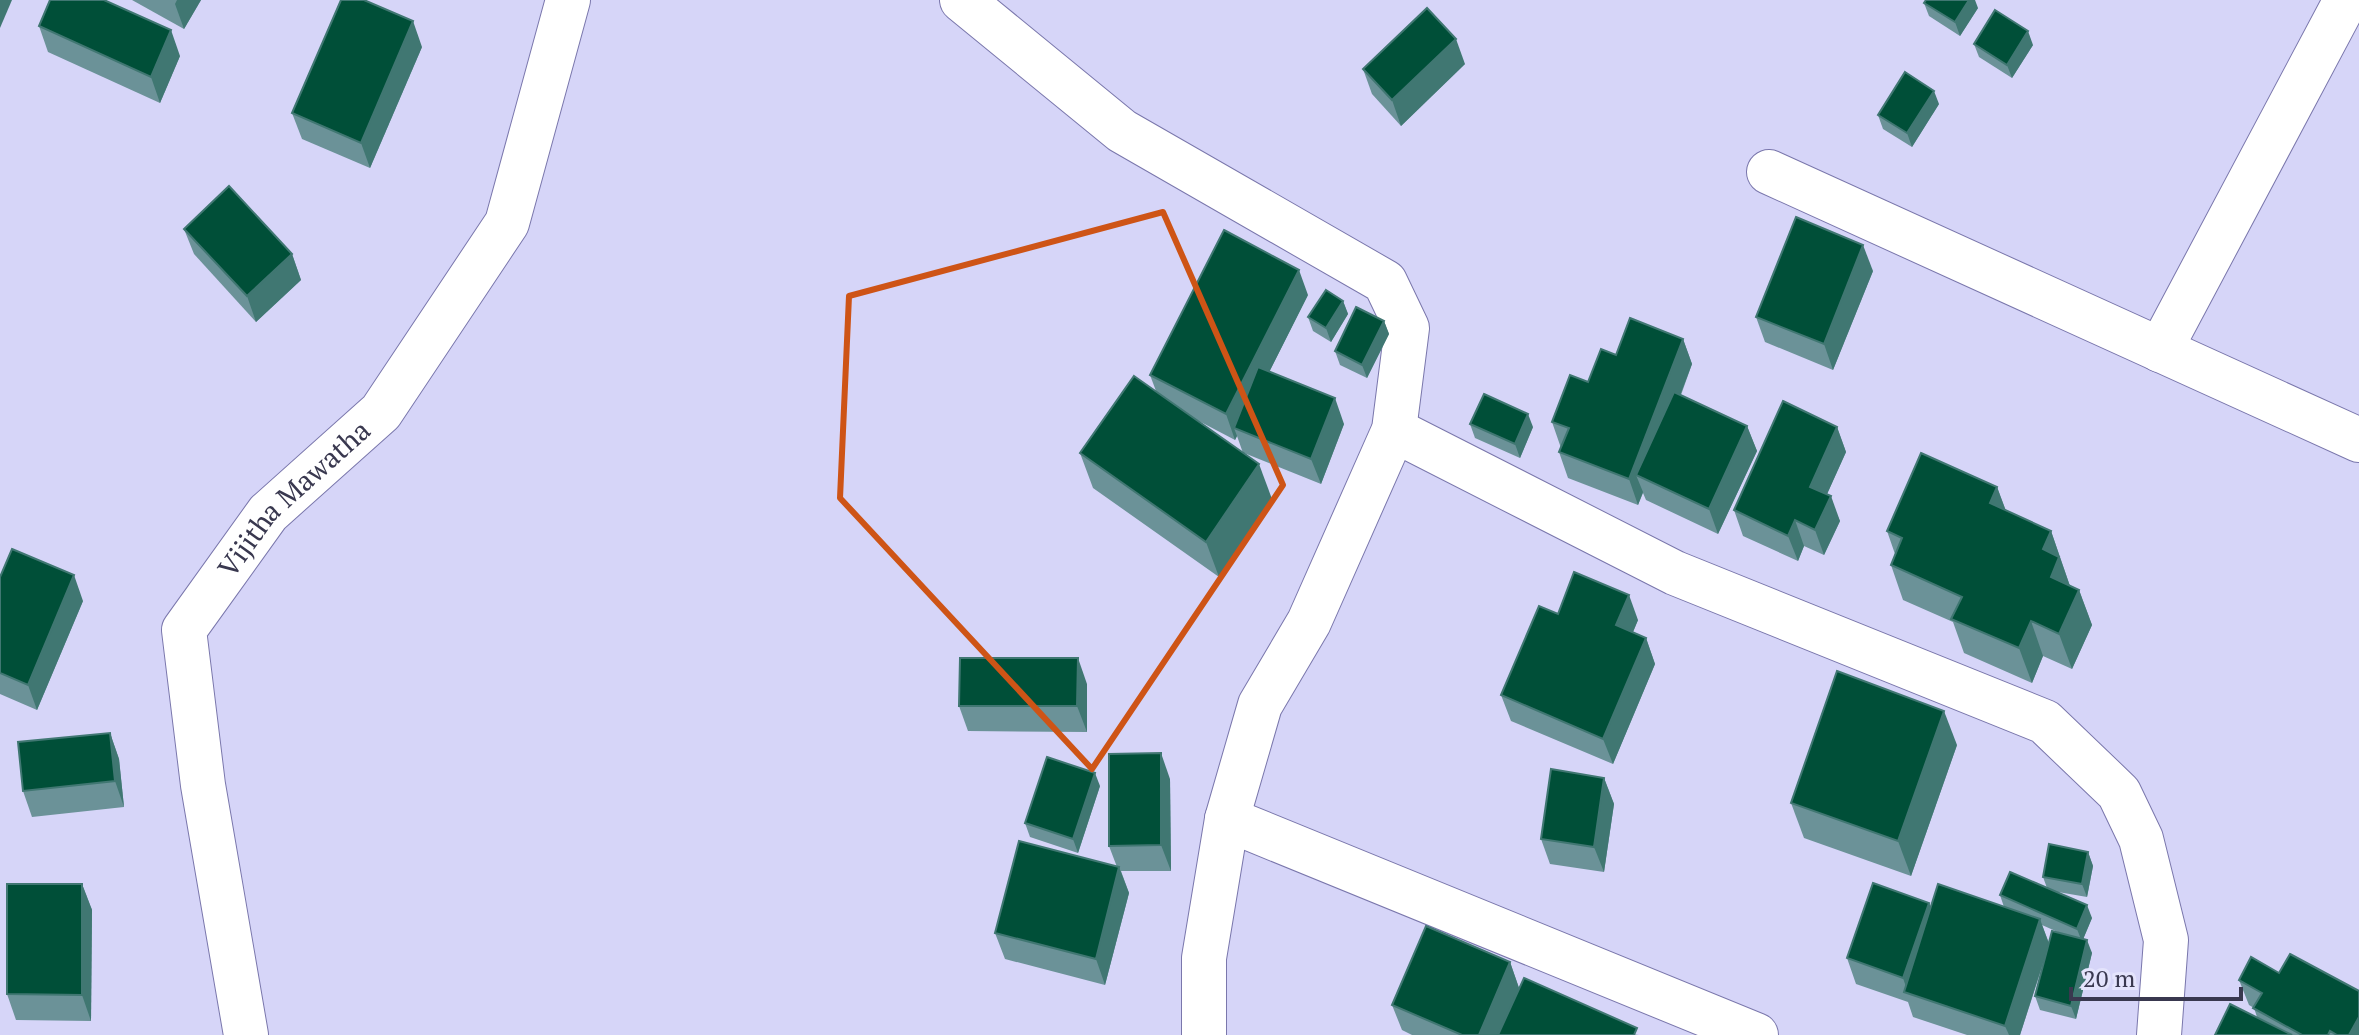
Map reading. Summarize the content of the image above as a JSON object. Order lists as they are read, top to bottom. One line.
{"streets":{"street":["Vijitha Mawatha"]},"scale_bar":"20 m"}
